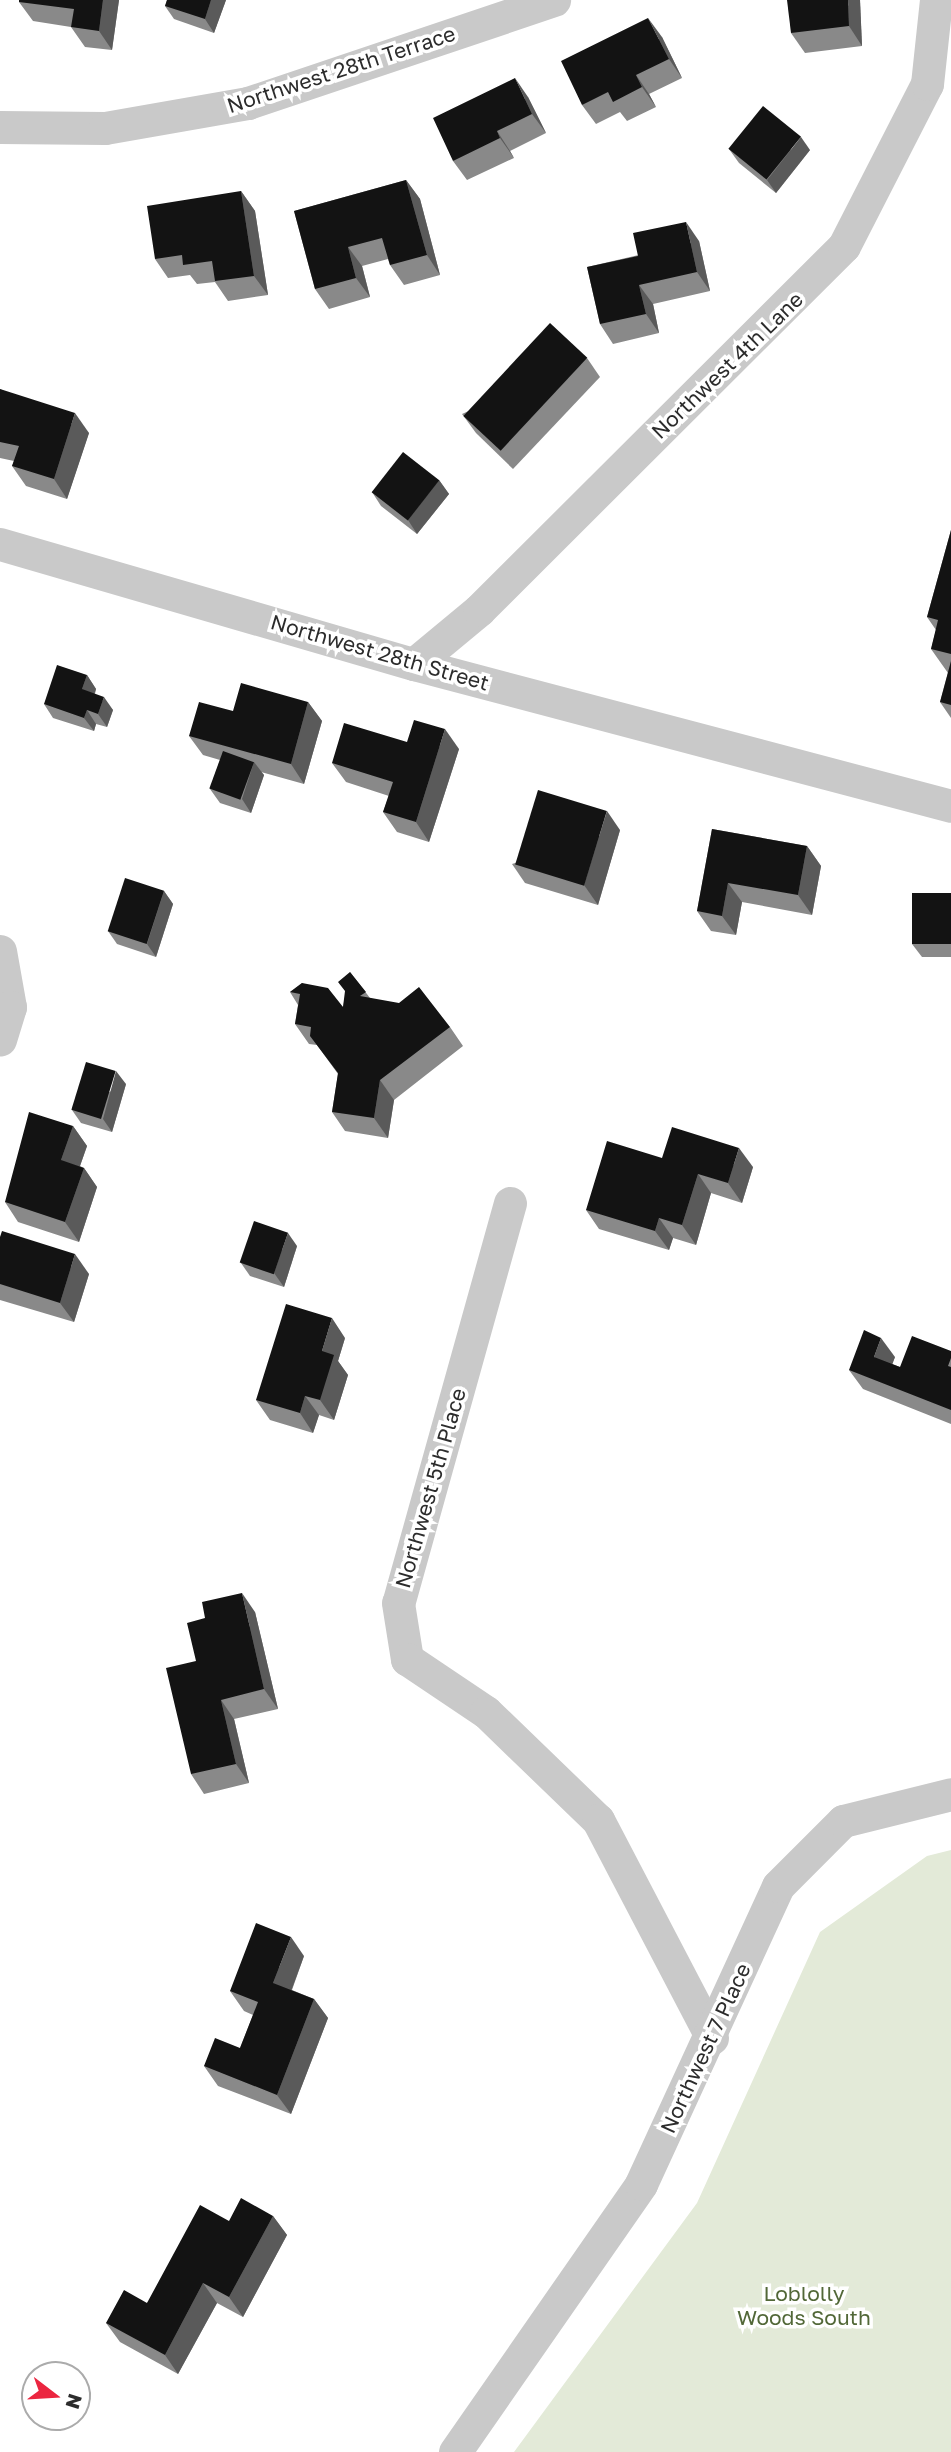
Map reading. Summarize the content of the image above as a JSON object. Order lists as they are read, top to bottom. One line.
{"streets":{"street":["Northwest 28th Terrace","Northwest 4th Lane","Northwest 28th Street","Northwest 5th Place","Northwest 7 Place"]},"crossings":[["Northwest 4th Lane","Northwest 28th Street"],["Northwest 5th Place","Northwest 7 Place"]],"parks":["Loblolly Woods South"],"north":"right"}
